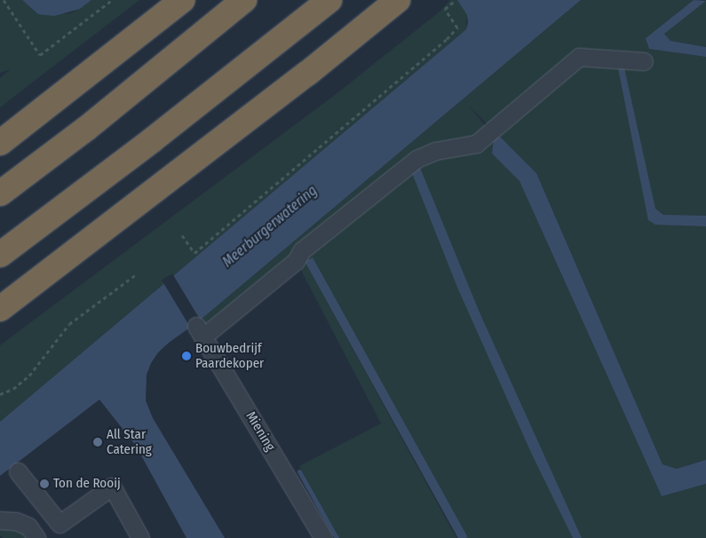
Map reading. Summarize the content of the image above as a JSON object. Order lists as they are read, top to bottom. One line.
{"streets":{"street":["Miening"]},"water":["Meerburgerwatering"],"places":["Bouwbedrijf Paardekoper","All Star Catering","Ton de Rooij"]}
